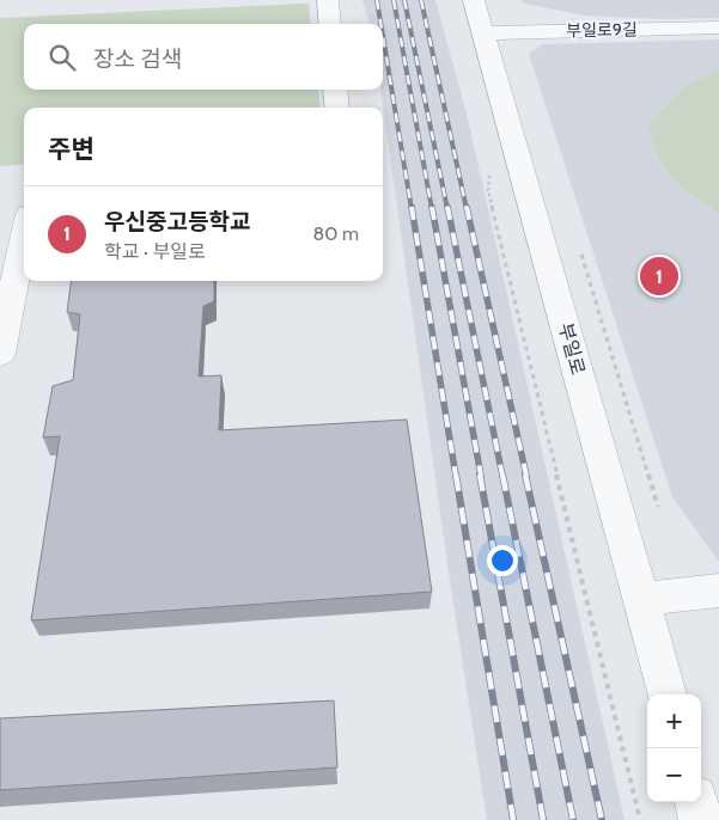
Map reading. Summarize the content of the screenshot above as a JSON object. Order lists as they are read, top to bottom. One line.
{"streets":{"street":["부일로9길","부일로"]},"crossings":[["부일로9길","부일로"]],"page":{"search":"장소 검색","heading":"주변","list":[{"mark":"1","name":"우신중고등학교","note":"학교 · 부일로","value":"80 m"}],"pins":"1","map_buttons":["+","−"]}}
